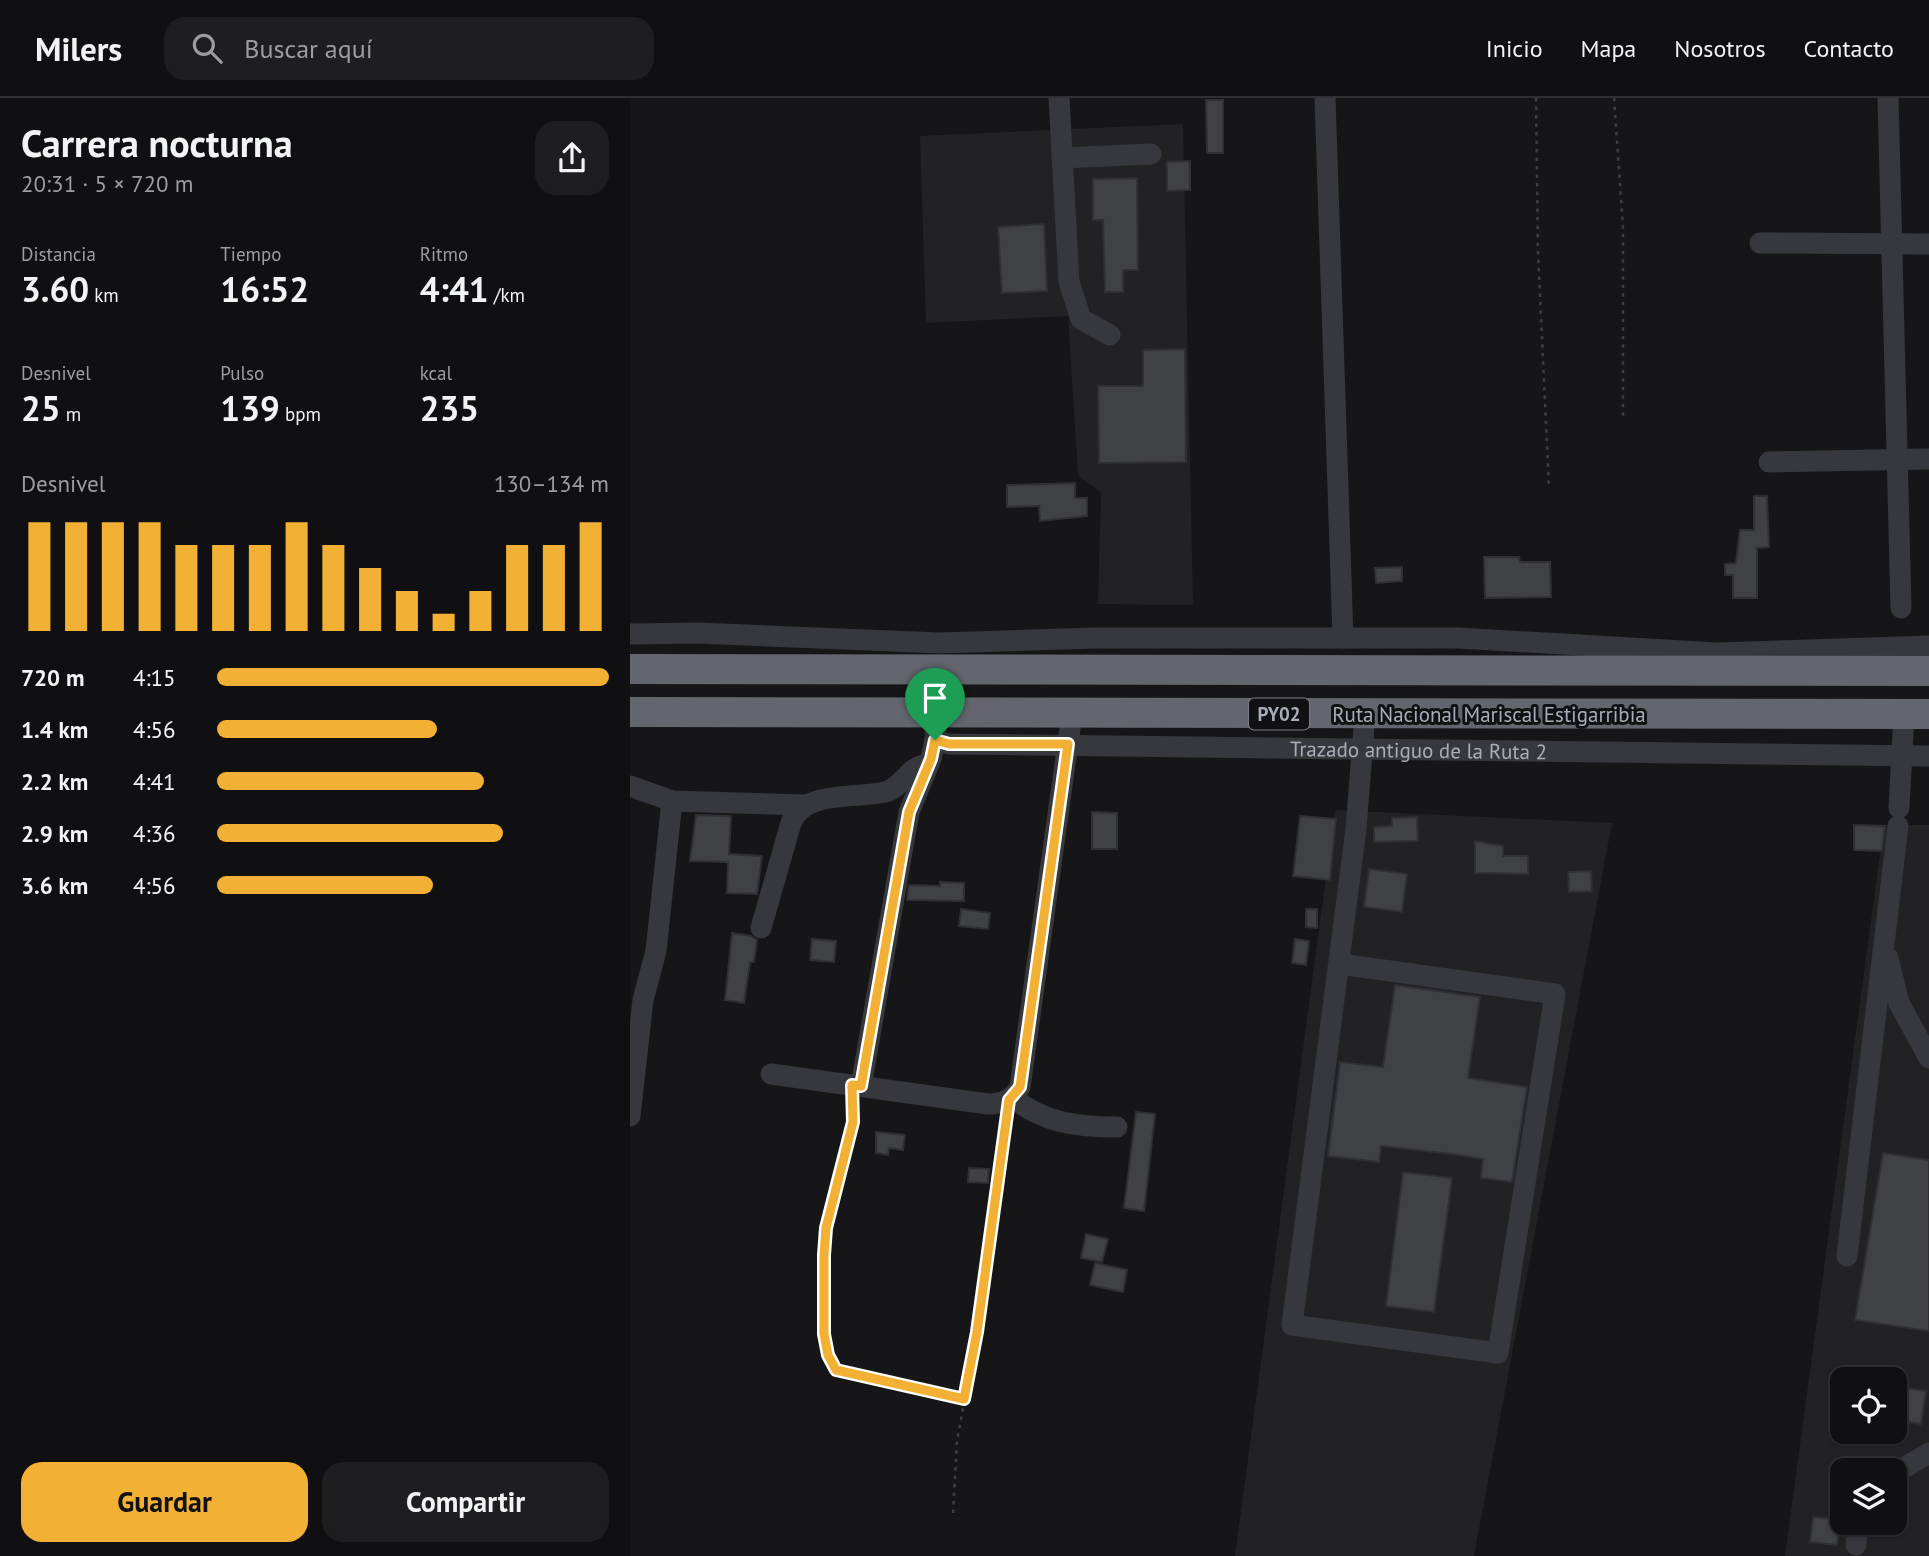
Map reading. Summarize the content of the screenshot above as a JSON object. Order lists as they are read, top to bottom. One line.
{"streets":{"highway":["PY02","Ruta Nacional Mariscal Estigarribia"],"street":["Trazado antiguo de la Ruta 2"]},"crossings":[["Ruta Nacional Mariscal Estigarribia","Trazado antiguo de la Ruta 2"]],"page":{"header":"Milers","search":"Buscar aquí","nav":["Inicio","Mapa","Nosotros","Contacto"],"heading":["Carrera nocturna","20:31 · 5 × 720 m"],"stats":[["Distancia","3.60 km"],["Tiempo","16:52"],["Ritmo","4:41 /km"],["Desnivel","25 m"],["Pulso","139 bpm"],["kcal","235"]],"chart":["Desnivel","130–134 m"],"list":[{"name":"720 m","note":"4:15"},{"name":"1.4 km","note":"4:56"},{"name":"2.2 km","note":"4:41"},{"name":"2.9 km","note":"4:36"},{"name":"3.6 km","note":"4:56"}],"buttons":["Guardar","Compartir"]}}
